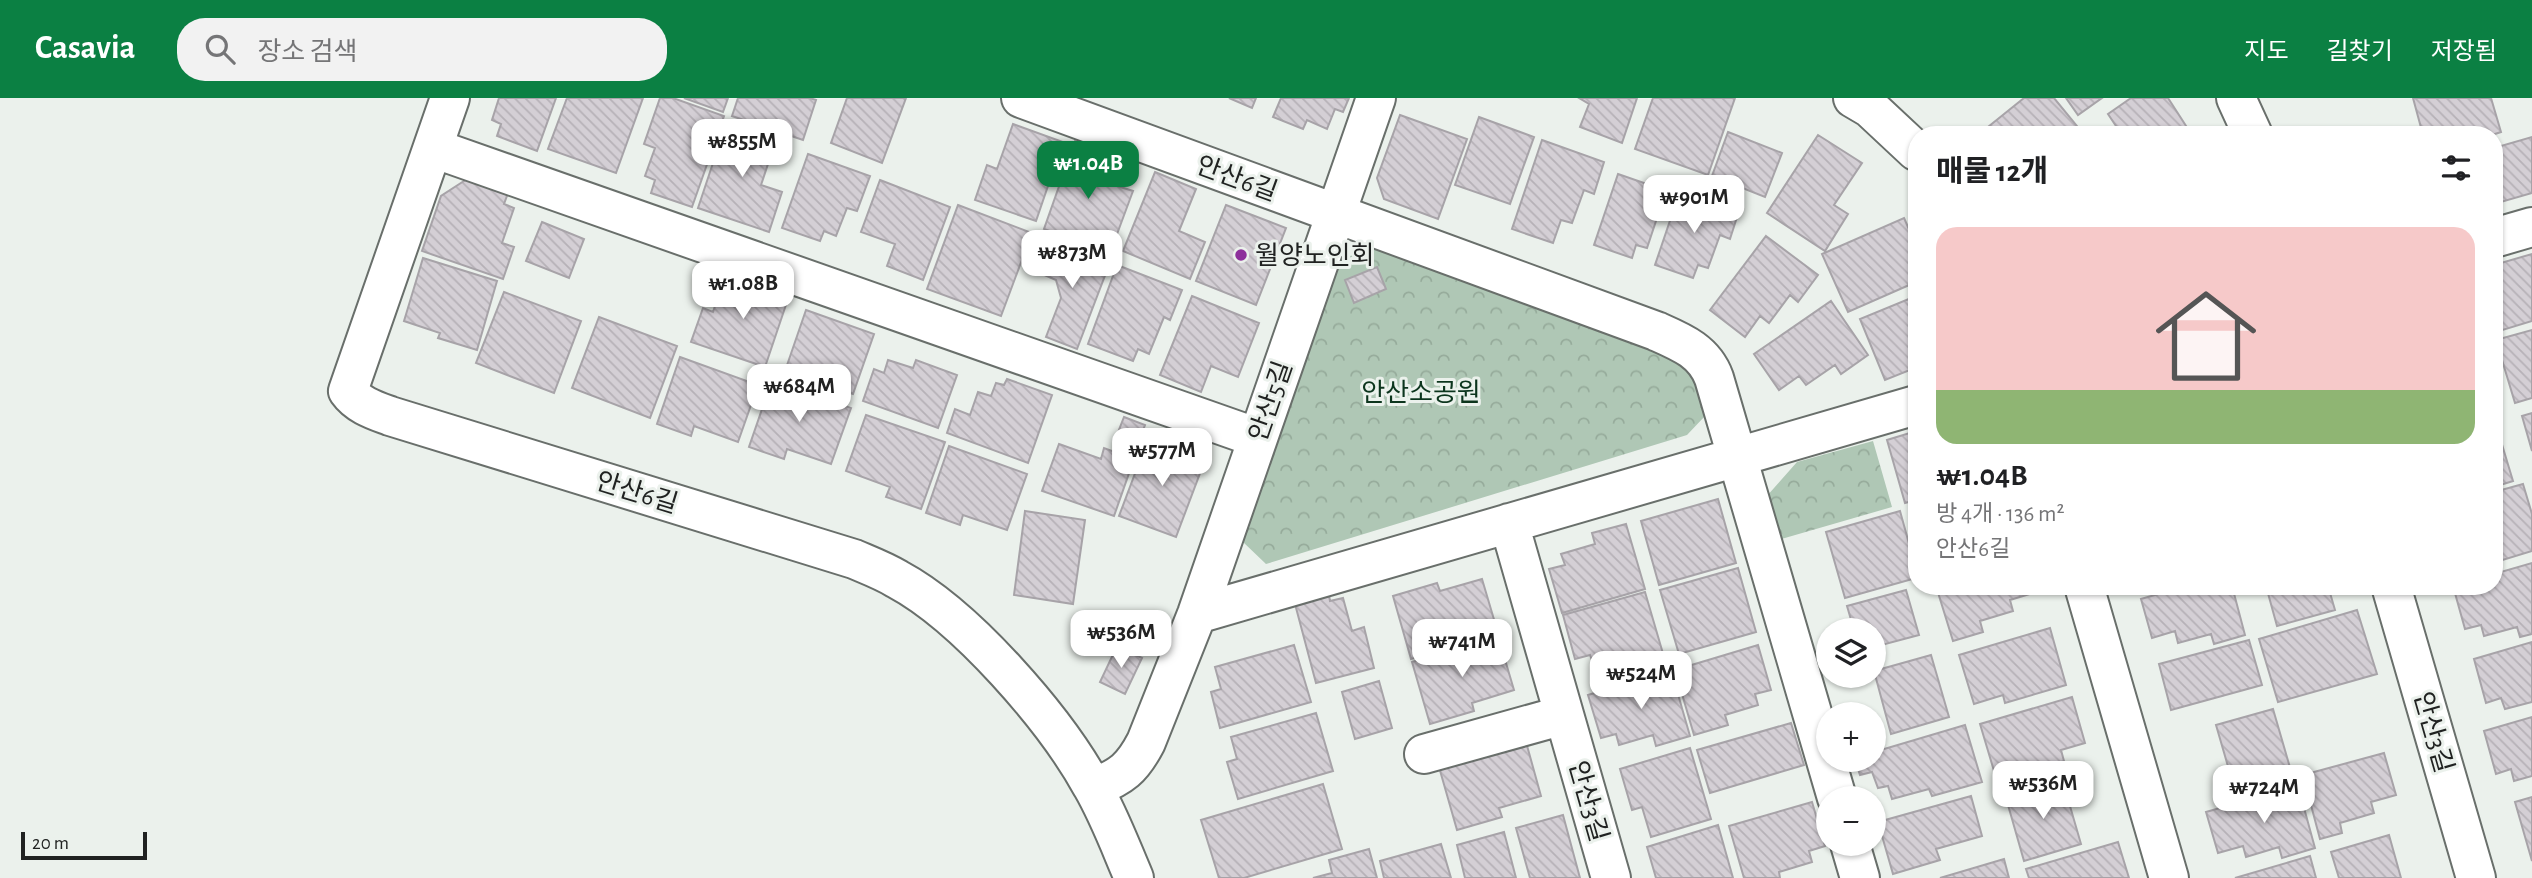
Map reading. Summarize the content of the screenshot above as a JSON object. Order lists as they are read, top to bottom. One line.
{"streets":{"street":["안산6길","안산5길","안산3길"]},"crossings":[["안산6길","안산5길"]],"parks":["안산소공원"],"places":["월양노인회"],"scale_bar":"20 m","page":{"header":"Casavia","search":"장소 검색","nav":["지도","길찾기","저장됨"],"price":["₩855M","₩1.04B","₩901M","₩873M","₩1.08B","₩684M","₩577M","₩536M","₩741M","₩524M","₩536M","₩724M"],"heading":"매물 12개","list":[{"name":"₩1.04B","note":"방 4개 · 136 m² · 안산6길"}],"map_buttons":["+","−"],"scale":"20 m"}}
